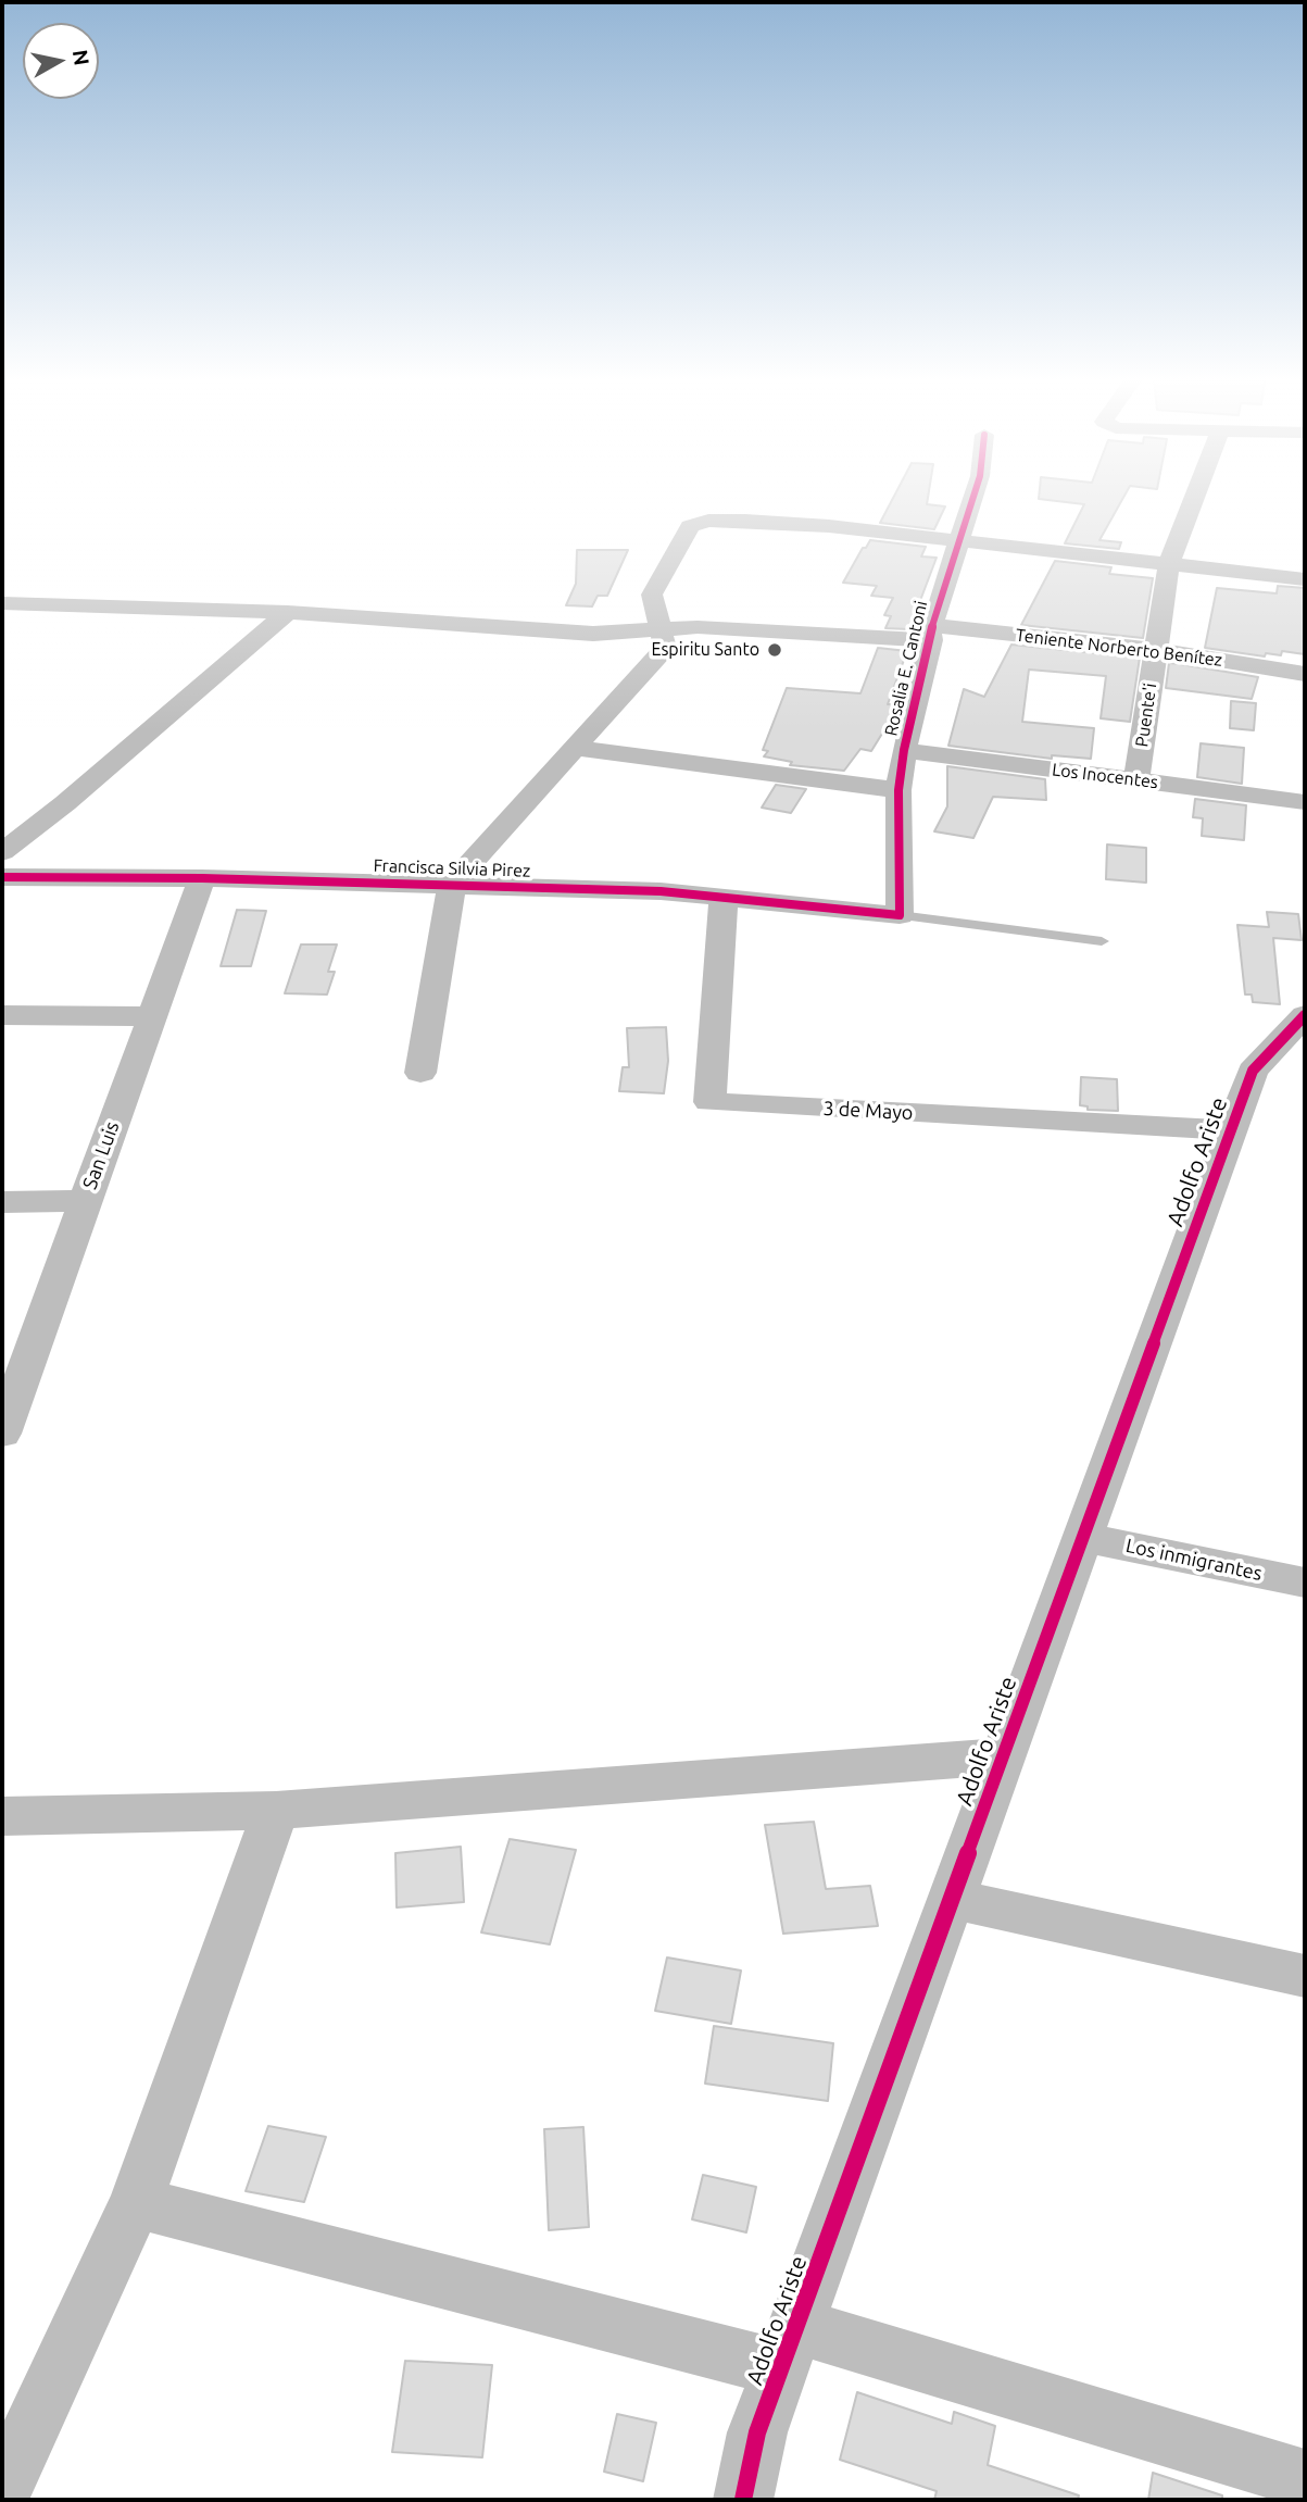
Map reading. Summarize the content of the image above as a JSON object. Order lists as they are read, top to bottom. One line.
{"streets":{"street":["Teniente Norberto Benítez","Rosalia E. Cantoni","Puente'i","Los Inocentes","Francisca Silvia Pirez","3 de Mayo","San Luis","Adolfo Ariste","Los inmigrantes"]},"crossings":[["Teniente Norberto Benítez","Rosalia E. Cantoni"],["Teniente Norberto Benítez","Puente'i"],["Rosalia E. Cantoni","Los Inocentes"],["Rosalia E. Cantoni","Francisca Silvia Pirez"],["Puente'i","Los Inocentes"],["Francisca Silvia Pirez","3 de Mayo"],["Francisca Silvia Pirez","San Luis"],["3 de Mayo","Adolfo Ariste"],["Adolfo Ariste","Los inmigrantes"]],"places":["Espiritu Santo"],"north":"right"}
